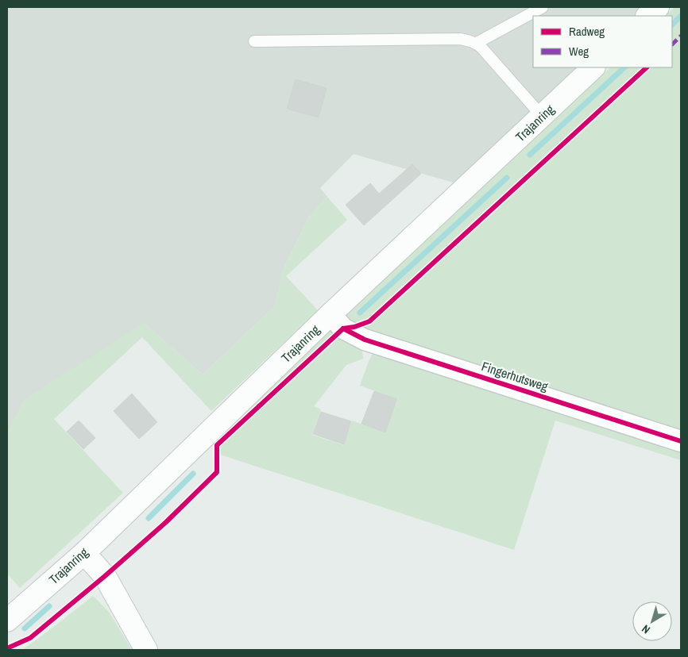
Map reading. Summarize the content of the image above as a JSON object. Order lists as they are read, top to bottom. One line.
{"streets":{"main road":["Trajanring"],"street":["Fingerhutsweg"]},"crossings":[["Trajanring","Fingerhutsweg"]],"legend":["Radweg","Weg"],"north":"bottom left"}
